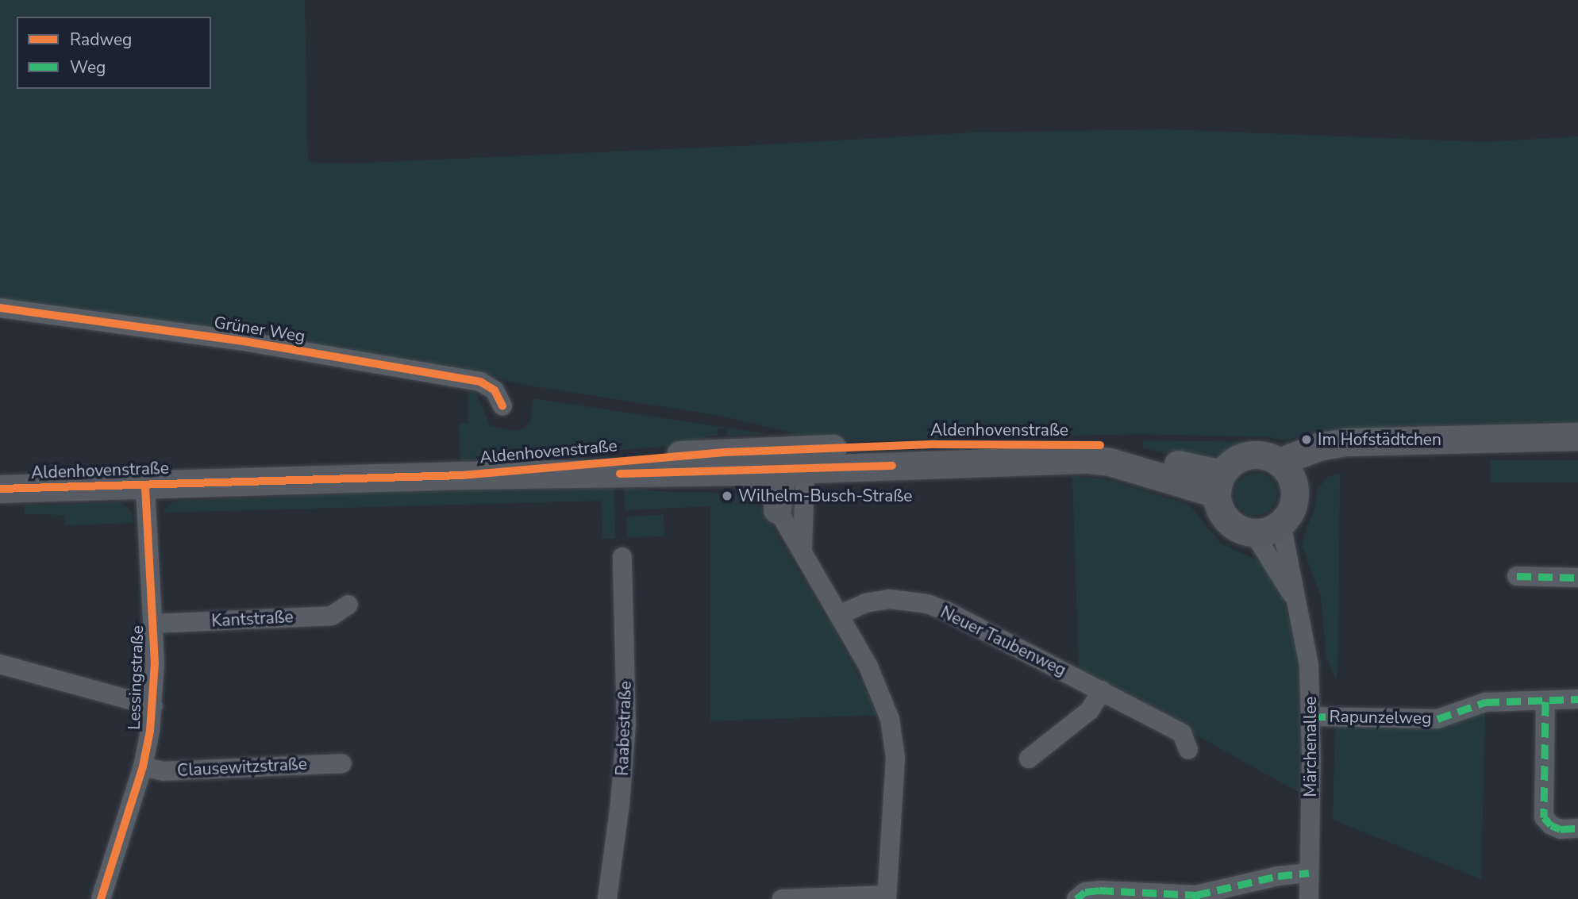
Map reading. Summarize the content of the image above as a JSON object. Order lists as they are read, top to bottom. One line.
{"streets":{"street":["Grüner Weg","Aldenhovenstraße","Kantstraße","Neuer Taubenweg","Lessingstraße","Rapunzelweg","Raabestraße","Märchenallee","Clausewitzstraße"]},"crossings":[["Aldenhovenstraße","Lessingstraße"],["Aldenhovenstraße","Märchenallee"],["Kantstraße","Lessingstraße"],["Lessingstraße","Clausewitzstraße"],["Rapunzelweg","Märchenallee"]],"places":["Im Hofstädtchen","Wilhelm-Busch-Straße"],"legend":["Radweg","Weg"]}
